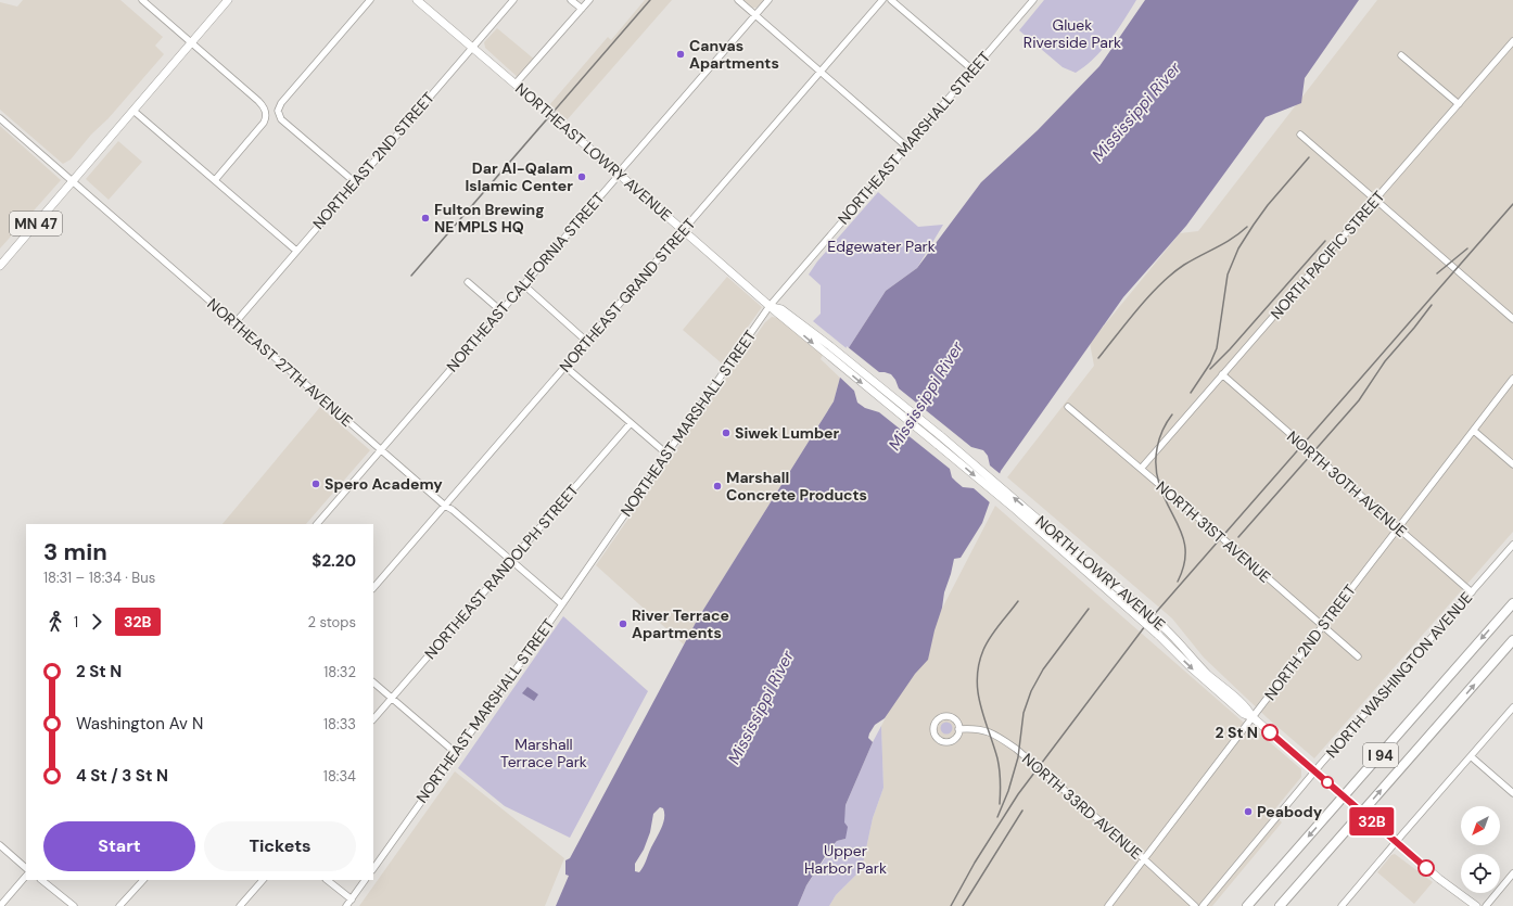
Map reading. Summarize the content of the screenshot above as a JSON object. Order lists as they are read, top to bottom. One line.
{"streets":{"highway":["I 94"],"main road":["NORTHEAST LOWRY AVENUE","MN 47","NORTH LOWRY AVENUE"],"street":["NORTHEAST MARSHALL STREET","NORTHEAST 2ND STREET","NORTH PACIFIC STREET","NORTHEAST CALIFORNIA STREET","NORTHEAST GRAND STREET","NORTHEAST 27TH AVENUE","NORTH 30TH AVENUE","NORTH 31ST AVENUE","NORTHEAST RANDOLPH STREET","NORTH 2ND STREET","NORTH WASHINGTON AVENUE","NORTH 33RD AVENUE"]},"crossings":[["NORTHEAST MARSHALL STREET","NORTHEAST LOWRY AVENUE"],["NORTHEAST MARSHALL STREET","NORTHEAST 27TH AVENUE"],["NORTHEAST LOWRY AVENUE","NORTHEAST 2ND STREET"],["NORTHEAST LOWRY AVENUE","NORTHEAST CALIFORNIA STREET"],["NORTHEAST LOWRY AVENUE","NORTHEAST GRAND STREET"],["NORTHEAST LOWRY AVENUE","NORTH LOWRY AVENUE"],["NORTHEAST 2ND STREET","NORTHEAST 27TH AVENUE"],["MN 47","NORTHEAST 27TH AVENUE"],["NORTH PACIFIC STREET","NORTH 30TH AVENUE"],["NORTH PACIFIC STREET","NORTH 31ST AVENUE"],["NORTHEAST CALIFORNIA STREET","NORTHEAST 27TH AVENUE"],["NORTHEAST GRAND STREET","NORTHEAST 27TH AVENUE"],["NORTHEAST 27TH AVENUE","NORTHEAST RANDOLPH STREET"],["NORTH 30TH AVENUE","NORTH 2ND STREET"],["NORTH 30TH AVENUE","NORTH WASHINGTON AVENUE"],["NORTH 31ST AVENUE","NORTH 2ND STREET"],["NORTH LOWRY AVENUE","NORTH 2ND STREET"],["NORTH LOWRY AVENUE","NORTH WASHINGTON AVENUE"],["NORTH 2ND STREET","NORTH 33RD AVENUE"]],"water":["Mississippi River"],"parks":["Gluek Riverside Park","Edgewater Park","Marshall Terrace Park","Upper Harbor Park"],"places":["Canvas Apartments","Dar Al-Qalam Islamic Center","Fulton Brewing NE MPLS HQ","Siwek Lumber","Spero Academy","Marshall Concrete Products","River Terrace Apartments","2 St N","Peabody"],"lines":["bus line 32B"],"north":"bottom left","page":{"on_map":"32B","heading":["3 min","18:31 – 18:34 · Bus","$2.20"],"legs":["1","32B","2 stops"],"list":[{"name":"2 St N","value":"18:32"},{"name":"Washington Av N","value":"18:33"},{"name":"4 St / 3 St N","value":"18:34"}],"buttons":["Start","Tickets"]}}
